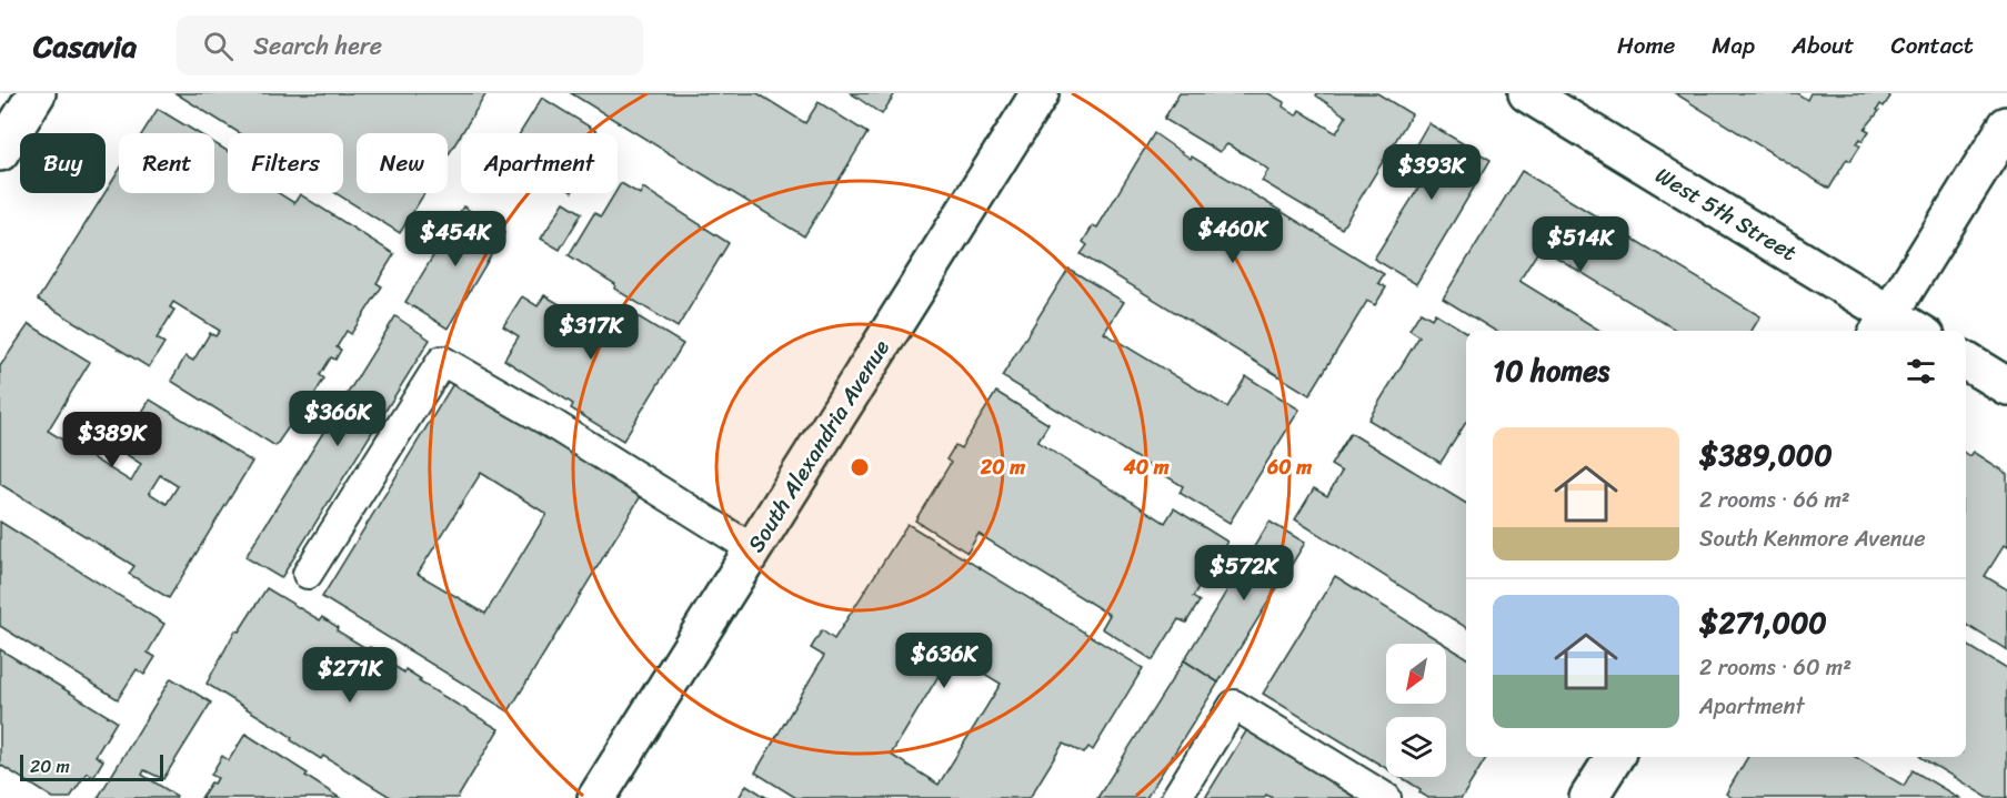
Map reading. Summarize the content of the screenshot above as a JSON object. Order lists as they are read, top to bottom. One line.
{"streets":{"street":["West 5th Street","South Alexandria Avenue"]},"scale_bar":"20 m","north":"bottom left","page":{"header":"Casavia","search":"Search here","nav":["Home","Map","About","Contact"],"chip":["Buy","Rent","Filters","New","Apartment"],"price":["$393K","$460K","$454K","$514K","$317K","$366K","$389K","$572K","$636K","$271K"],"heading":"10 homes","list":[{"name":"$389,000","note":"2 rooms · 66 m² · South Kenmore Avenue"},{"name":"$271,000","note":"2 rooms · 60 m² · Apartment"}],"scale":"20 m"},"rings":["20 m","40 m","60 m"]}
